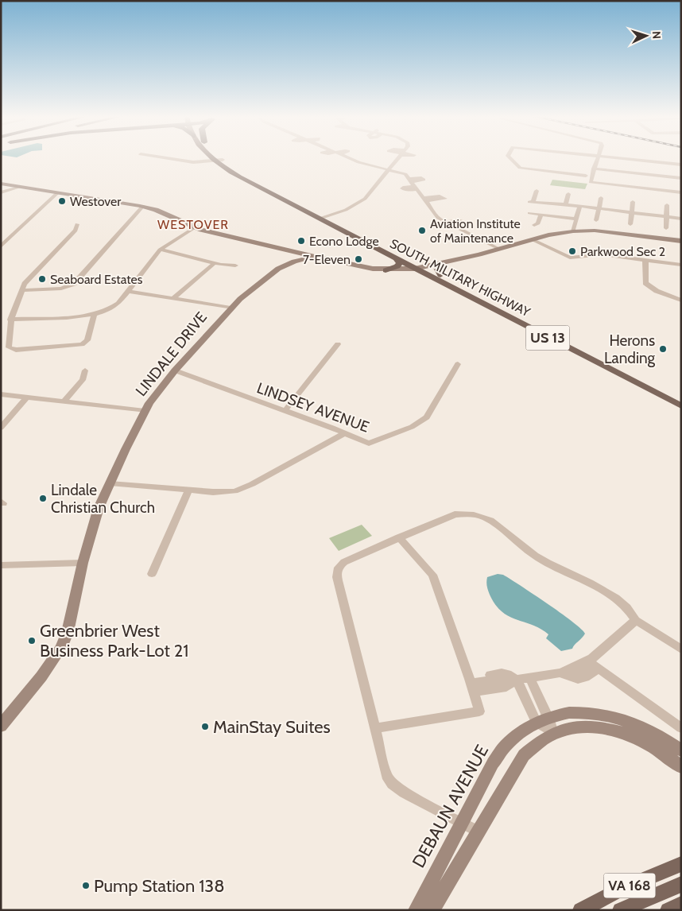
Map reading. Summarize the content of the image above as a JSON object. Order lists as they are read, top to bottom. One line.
{"streets":{"main road":["SOUTH MILITARY HIGHWAY","US 13","VA 168"],"street":["LINDALE DRIVE","LINDSEY AVENUE","DEBAUN AVENUE"]},"crossings":[["LINDALE DRIVE","LINDSEY AVENUE"]],"districts":["WESTOVER"],"places":["Westover","Aviation Institute of Maintenance","Econo Lodge","Parkwood Sec 2","7-Eleven","Seaboard Estates","Herons Landing","Lindale Christian Church","Greenbrier West Business Park-Lot 21","MainStay Suites","Pump Station 138"],"north":"right"}
